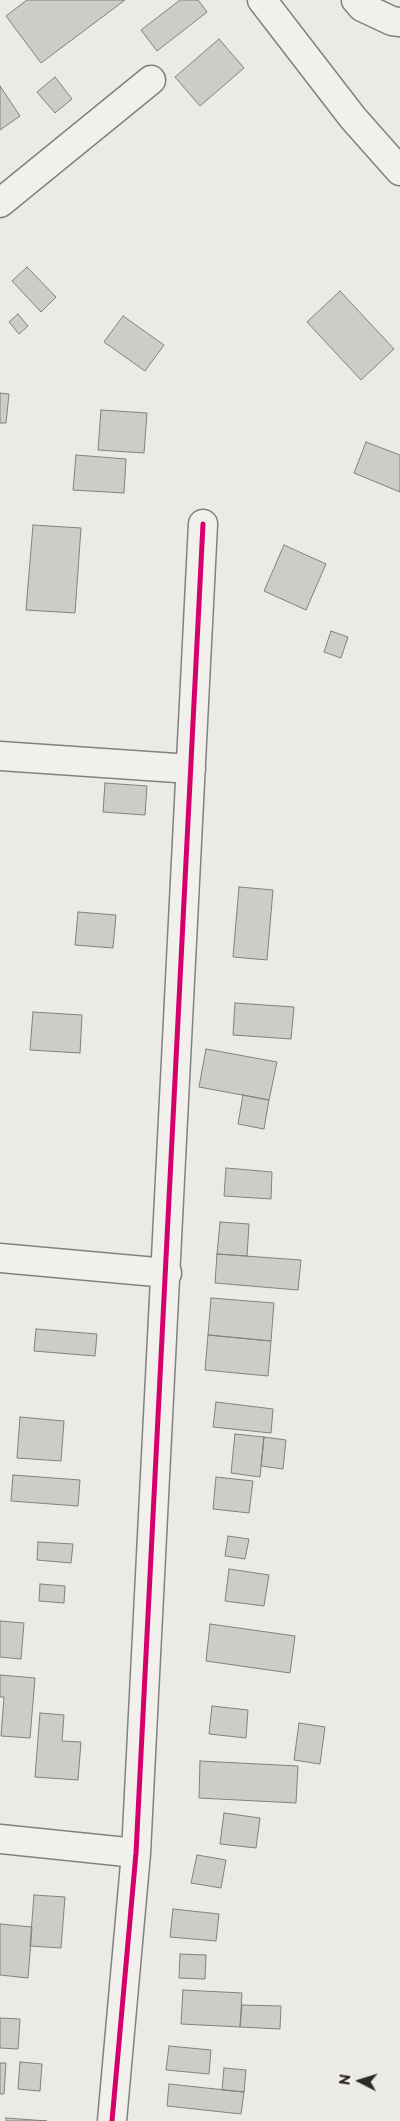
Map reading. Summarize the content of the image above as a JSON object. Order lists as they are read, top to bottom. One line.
{"north":"left"}
